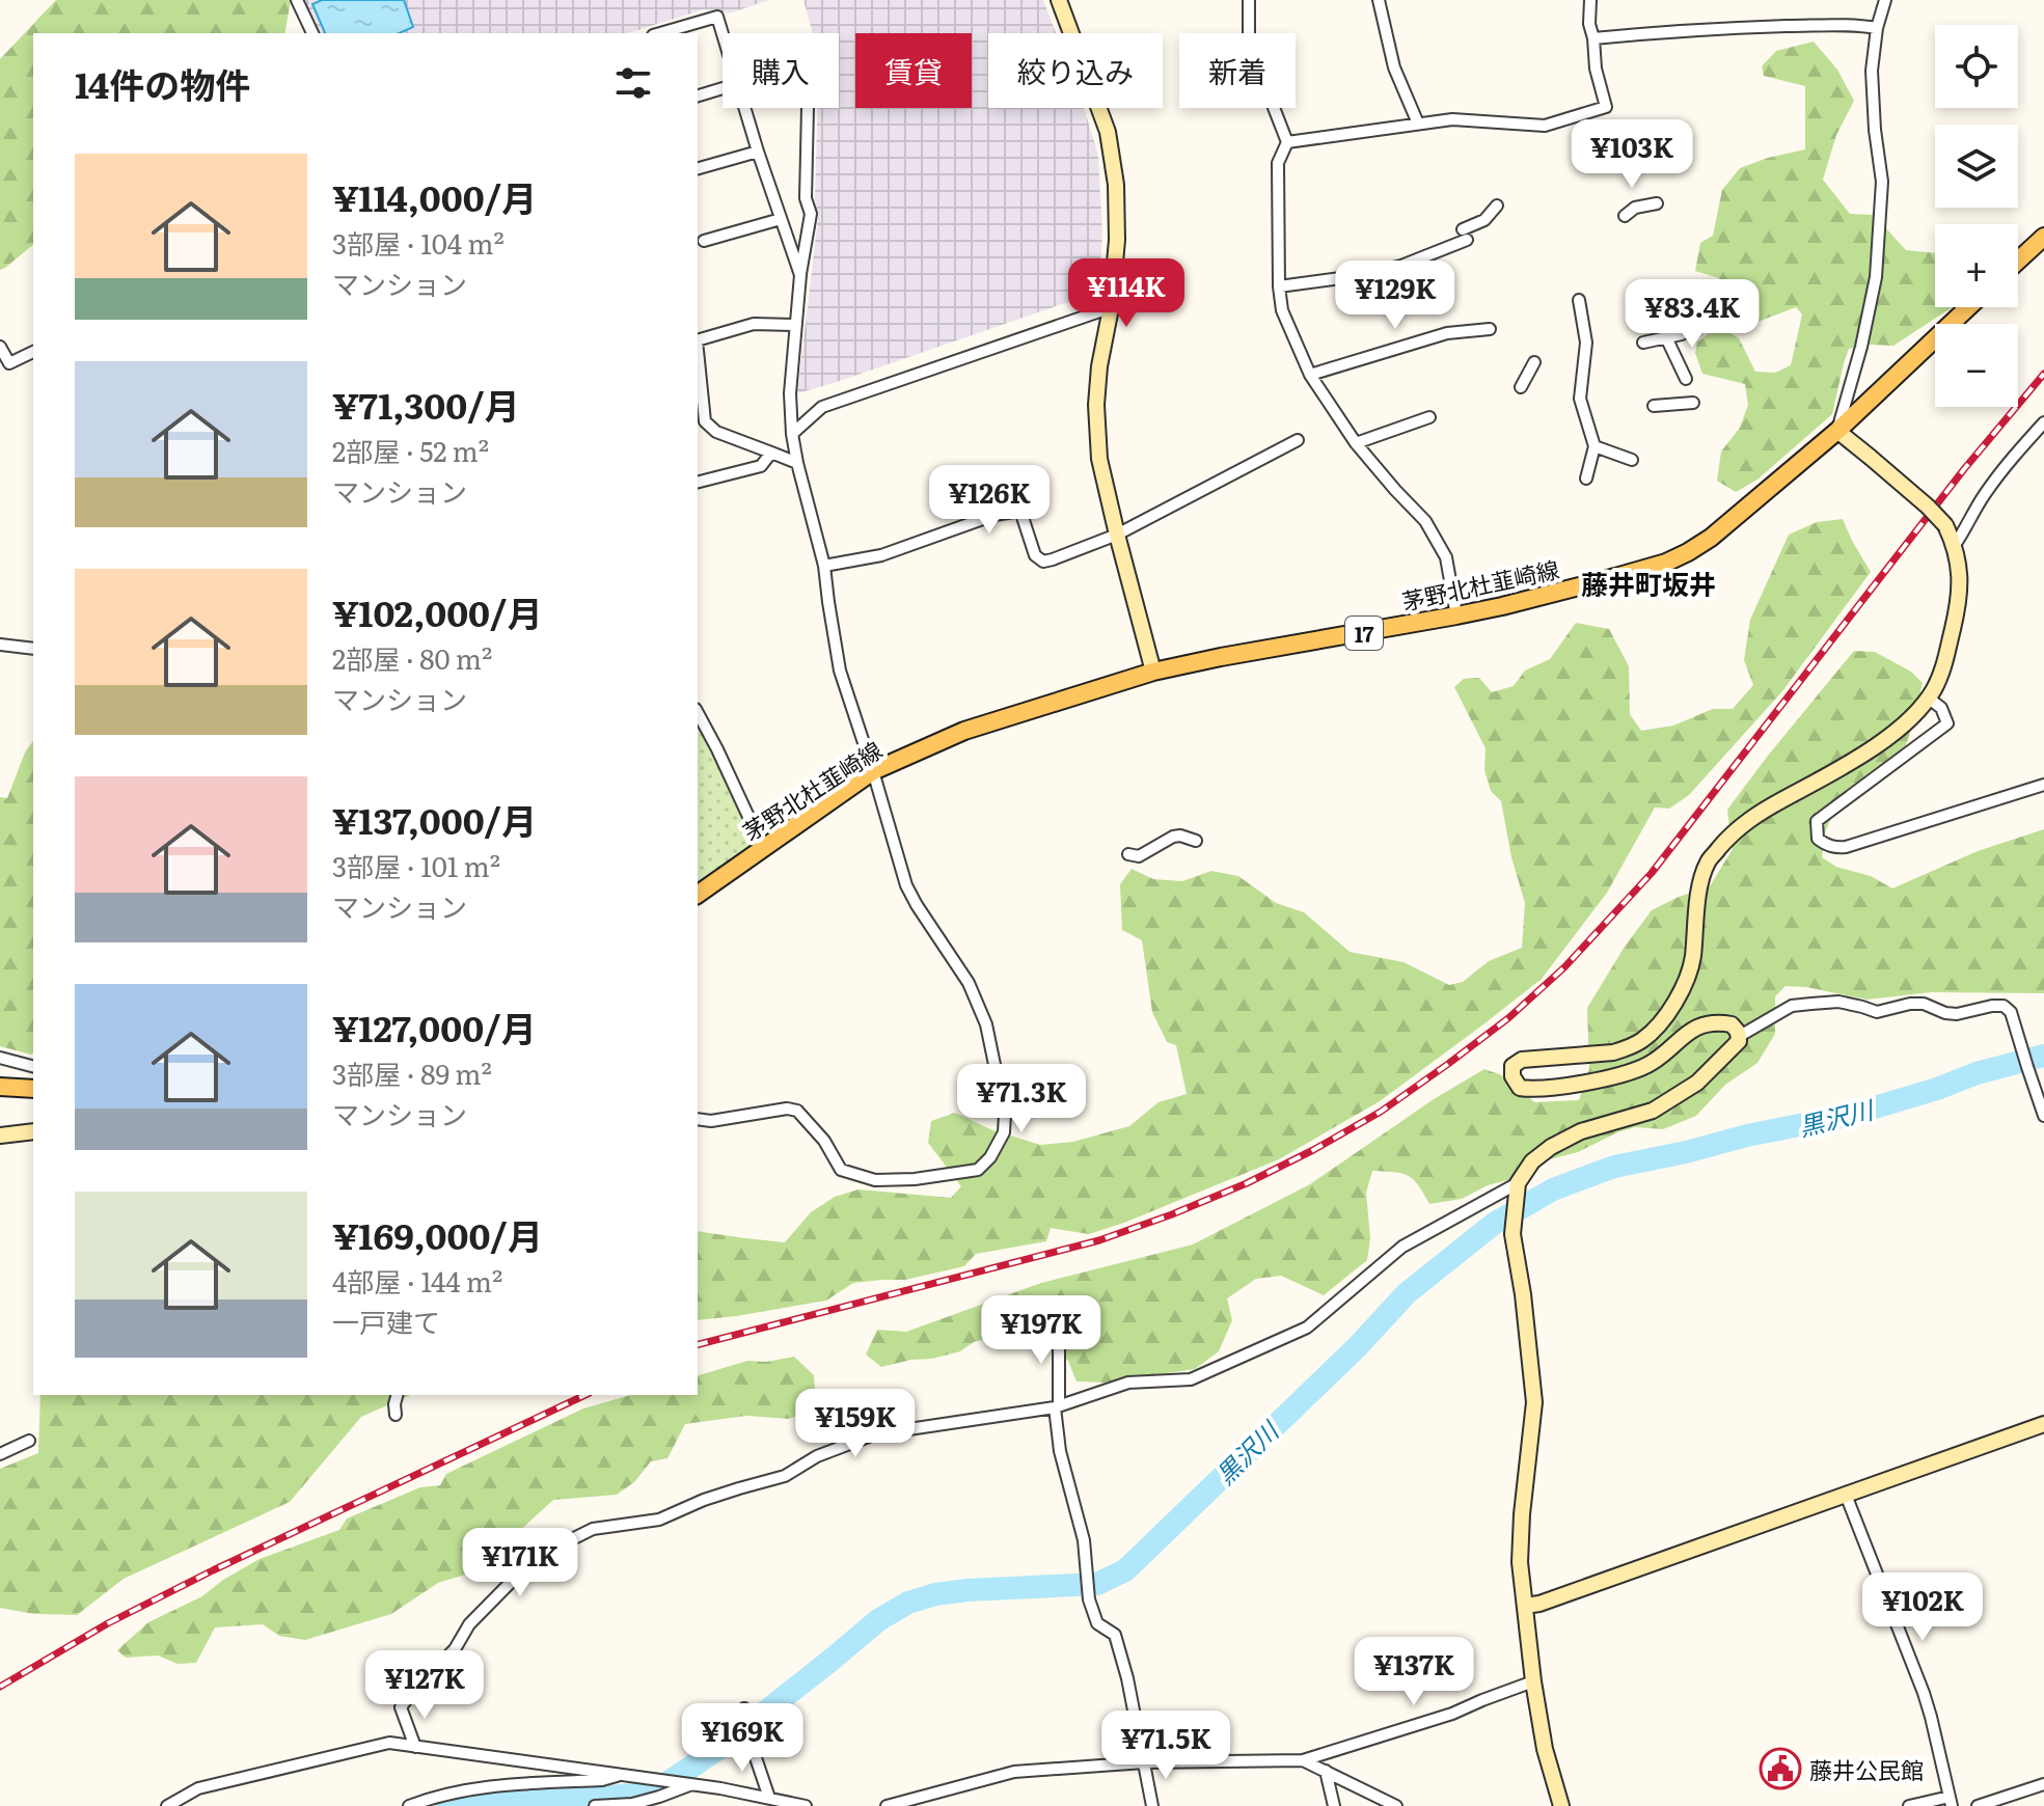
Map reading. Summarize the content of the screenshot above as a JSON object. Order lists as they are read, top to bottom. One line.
{"streets":{"main road":["茅野北杜韮崎線","17"]},"districts":["藤井町坂井"],"water":["黒沢川"],"places":{"public building":["藤井公民館"]},"page":{"map_buttons":["+","−"],"chip":["購入","賃貸","絞り込み","新着"],"heading":"14件の物件","price":["¥103K","¥114K","¥129K","¥83.4K","¥126K","¥71.3K","¥197K","¥159K","¥171K","¥102K","¥137K","¥127K","¥169K","¥71.5K"],"list":[{"name":"¥114,000/月","note":"3部屋 · 104 m² · マンション"},{"name":"¥71,300/月","note":"2部屋 · 52 m² · マンション"},{"name":"¥102,000/月","note":"2部屋 · 80 m² · マンション"},{"name":"¥137,000/月","note":"3部屋 · 101 m² · マンション"},{"name":"¥127,000/月","note":"3部屋 · 89 m² · マンション"},{"name":"¥169,000/月","note":"4部屋 · 144 m² · 一戸建て"}]}}
